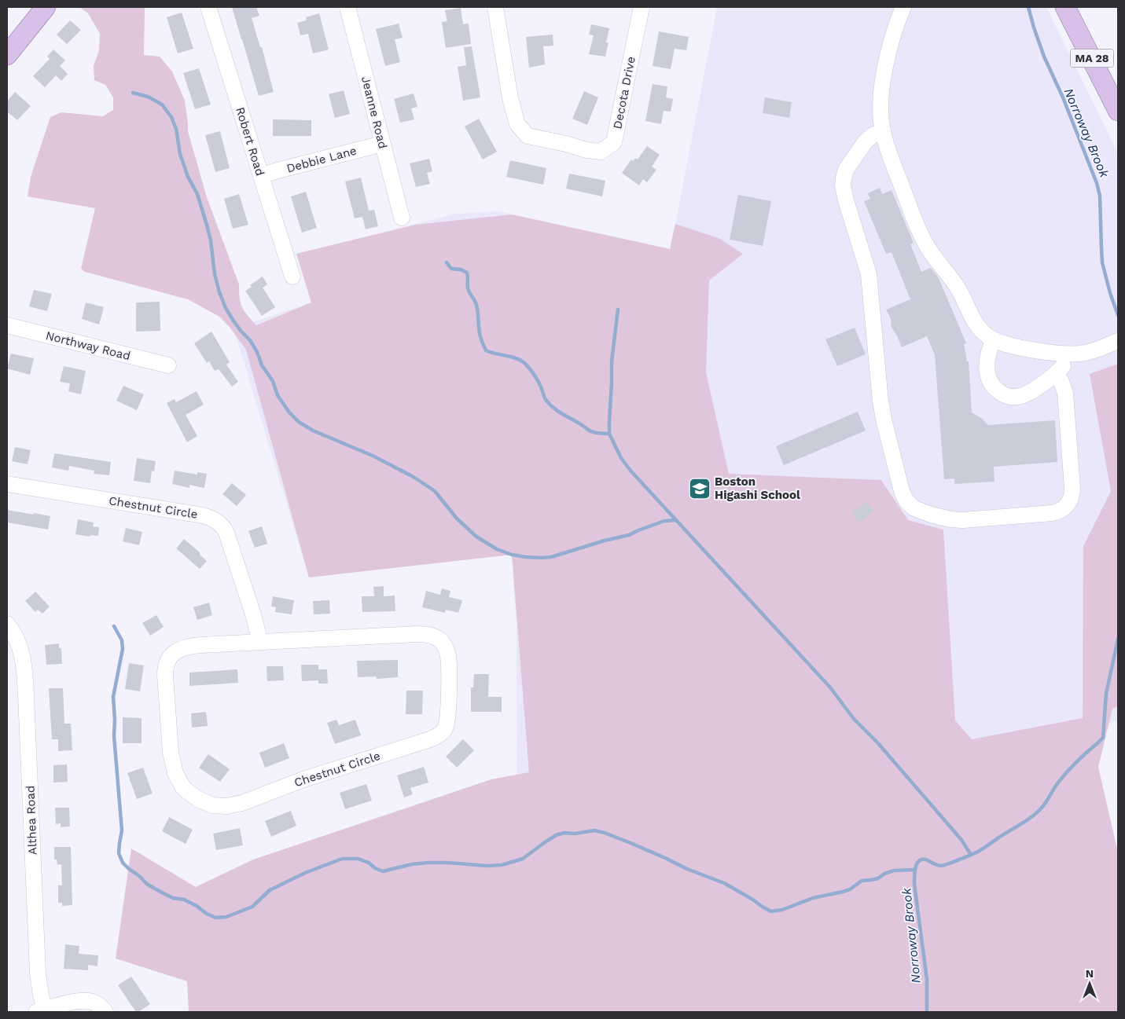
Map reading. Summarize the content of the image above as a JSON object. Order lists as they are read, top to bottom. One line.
{"streets":{"main road":["MA 28"],"street":["Decota Drive","Jeanne Road","Robert Road","Debbie Lane","Northway Road","Chestnut Circle","Althea Road"]},"crossings":[["Jeanne Road","Debbie Lane"],["Robert Road","Debbie Lane"]],"water":["Norroway Brook"],"places":{"school or university":["Boston Higashi School"]},"north":"top"}
